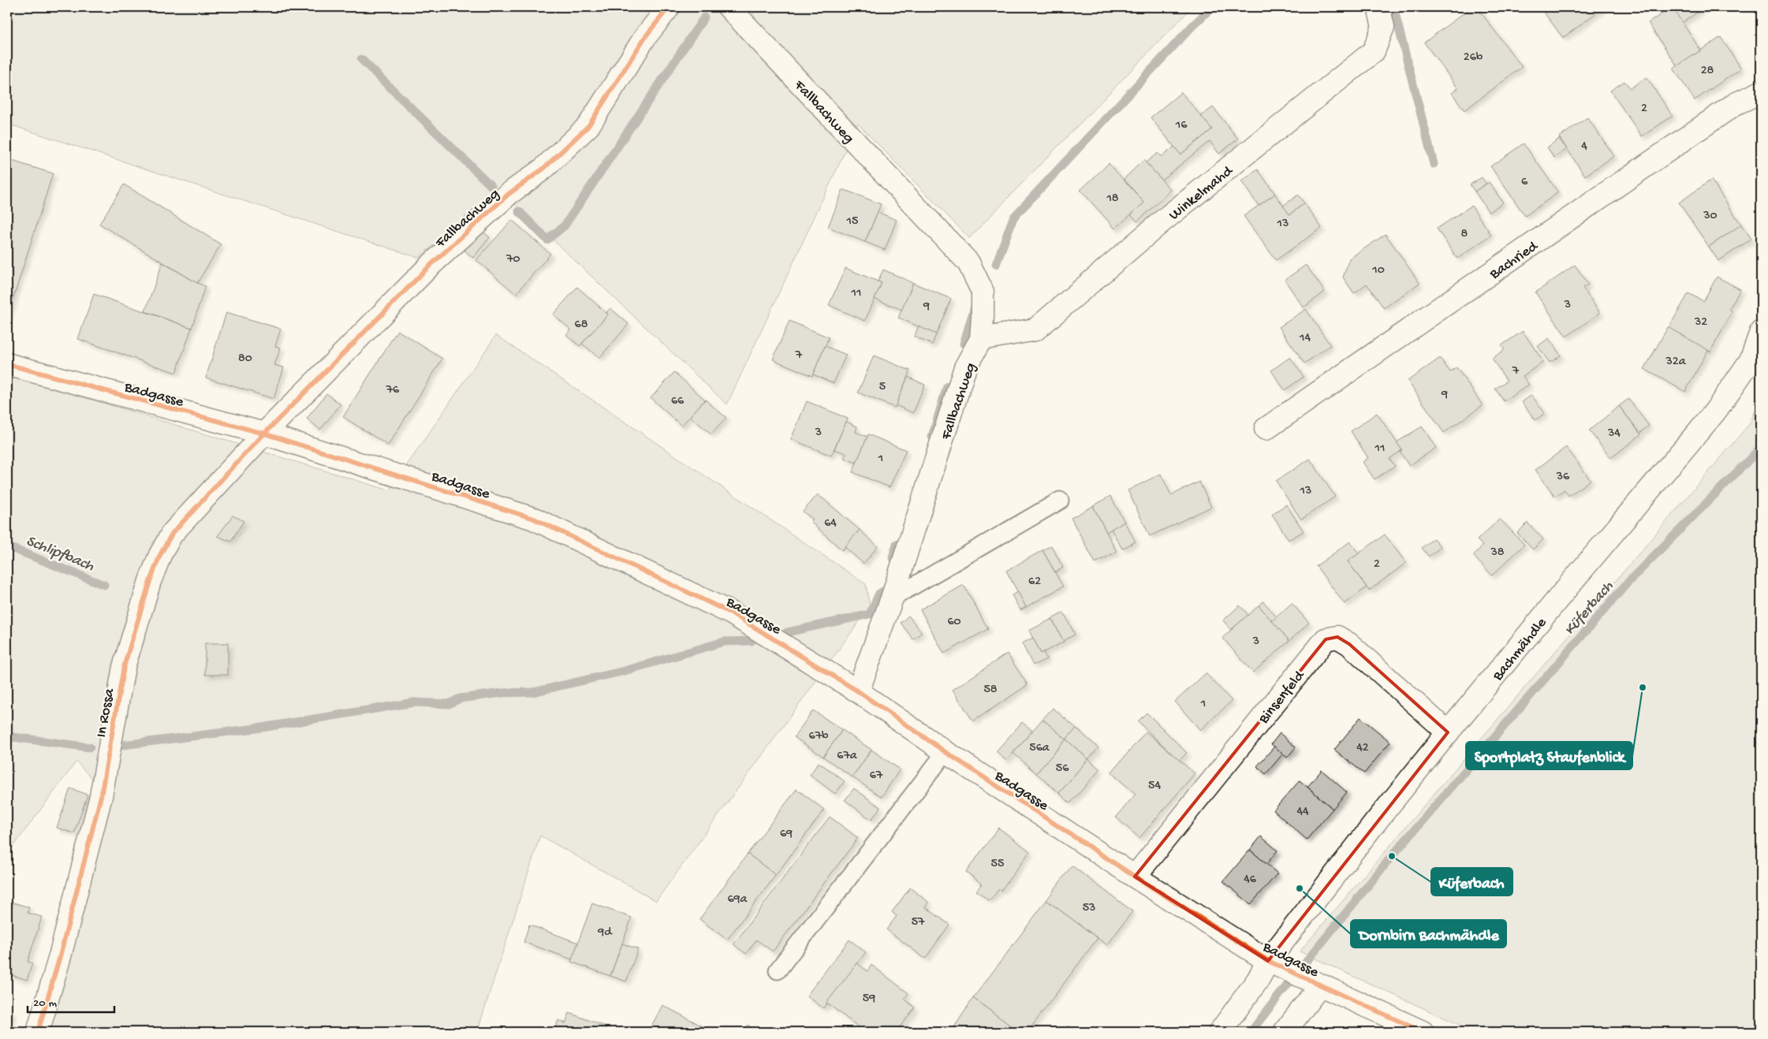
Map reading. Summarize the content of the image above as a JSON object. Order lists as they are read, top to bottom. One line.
{"streets":{"street":["Fallbachweg","Winkelmahd","Bachried","Badgasse","Bachmähdle","Binsenfeld","In Rossa"]},"crossings":[["Fallbachweg","Winkelmahd"],["Fallbachweg","Badgasse"],["Fallbachweg","In Rossa"],["Badgasse","Bachmähdle"],["Badgasse","Binsenfeld"],["Badgasse","In Rossa"],["Bachmähdle","Binsenfeld"]],"water":["Schlipfbach","Küferbach"],"places":["Sportplatz Staufenblick","Küferbach","Dornbirn Bachmähdle"],"house_numbers":["26b","28","2","16","4","6","18","30","15","13","8","70","10","11","3","9","32","68","14","7","80","32a","7","5","76","9","66","3","34","11","1","36","13","64","38","2","62","60","3","58","1","67b","56a","42","67a","56","67","54","44","69","55","46","69a","53","57","9d","59"],"scale_bar":"20 m"}
